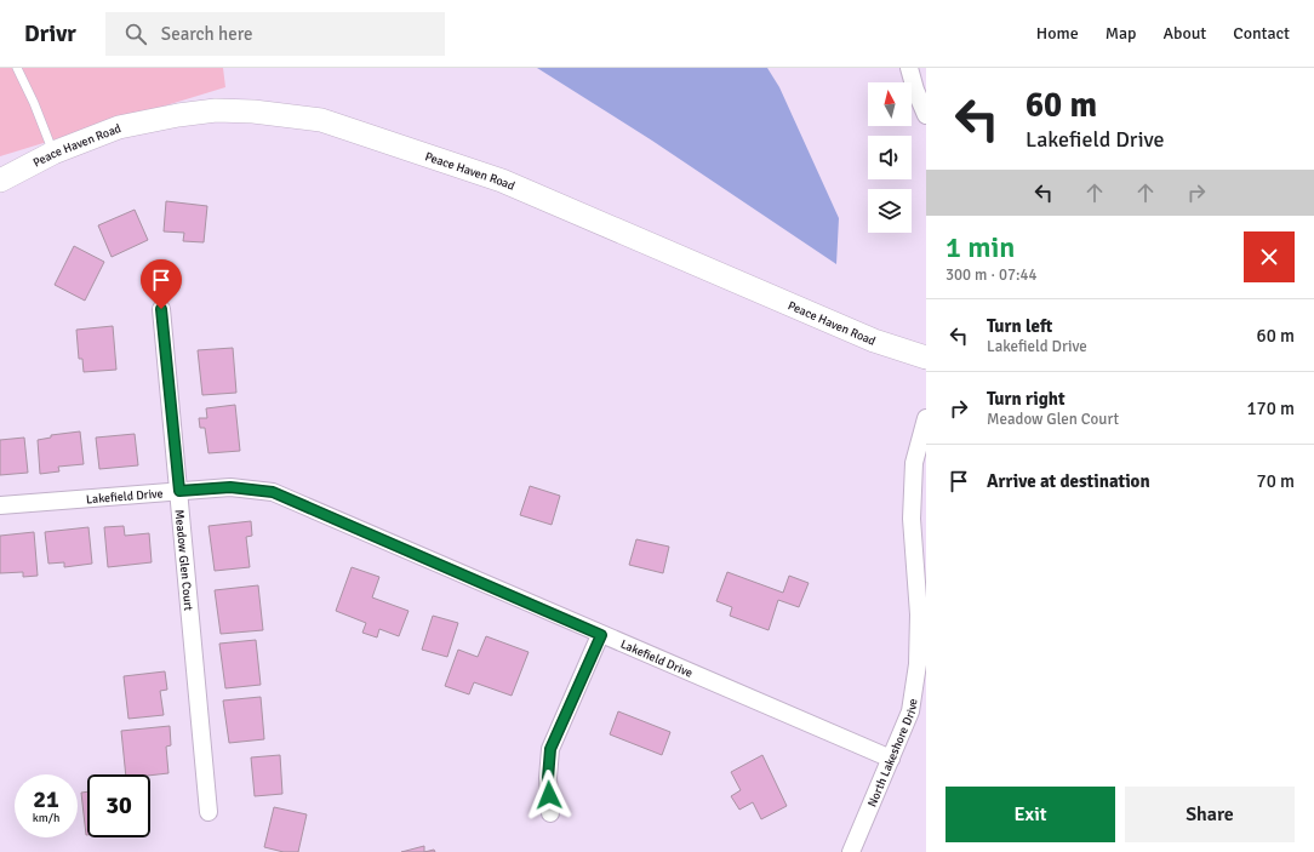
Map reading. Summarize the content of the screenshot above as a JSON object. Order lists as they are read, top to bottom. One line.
{"streets":{"main road":["Peace Haven Road"],"street":["Lakefield Drive","Meadow Glen Court","North Lakeshore Drive"]},"crossings":[["Lakefield Drive","Meadow Glen Court"],["Lakefield Drive","North Lakeshore Drive"]],"north":"top","page":{"header":"Drivr","search":"Search here","nav":["Home","Map","About","Contact"],"turn":["60 m","Lakefield Drive"],"heading":["1 min","300 m · 07:44"],"list":[{"name":"Turn left","note":"Lakefield Drive","value":"60 m"},{"name":"Turn right","note":"Meadow Glen Court","value":"170 m"},{"name":"Arrive at destination","value":"70 m"}],"speed":"21 km/h","limit":"30","buttons":["Exit","Share"]}}
